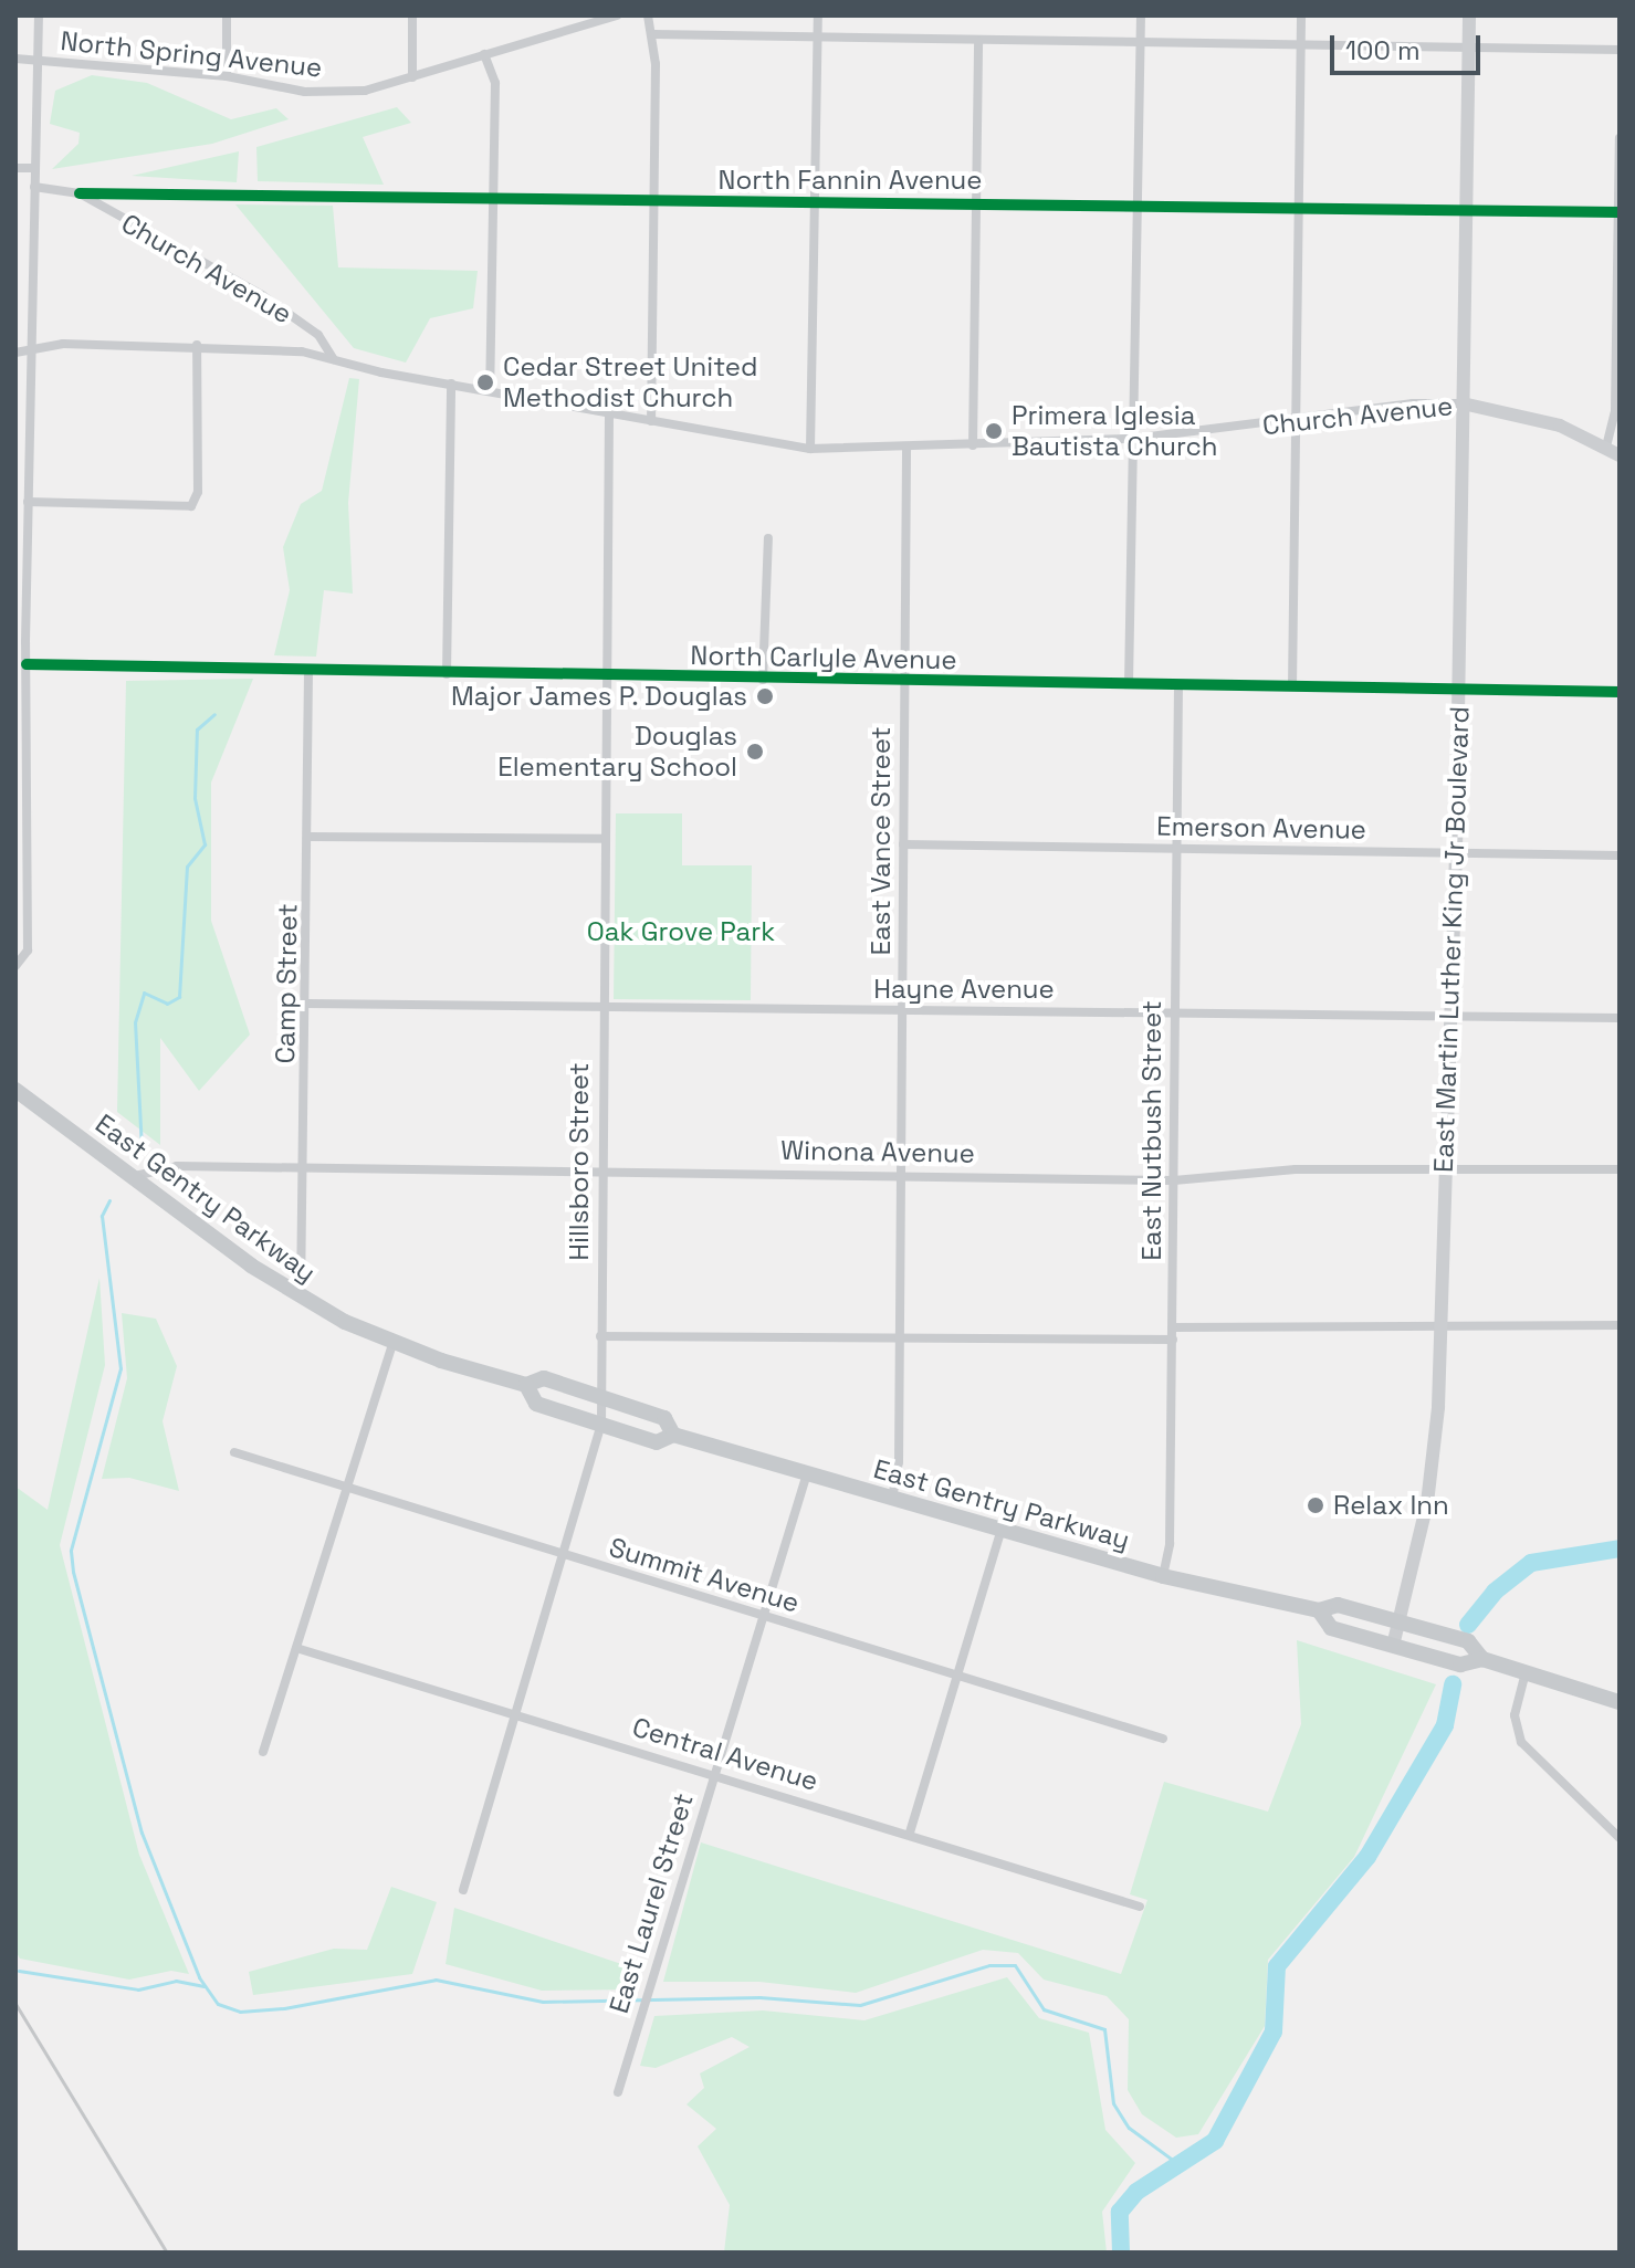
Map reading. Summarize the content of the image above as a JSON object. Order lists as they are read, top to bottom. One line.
{"streets":{"main road":["Church Avenue","East Martin Luther King Jr Boulevard","East Gentry Parkway"],"street":["North Spring Avenue","North Fannin Avenue","North Carlyle Avenue","Emerson Avenue","East Vance Street","Camp Street","Hayne Avenue","East Nutbush Street","Winona Avenue","Hillsboro Street","Summit Avenue","Central Avenue","East Laurel Street"]},"crossings":[["North Fannin Avenue","Church Avenue"],["North Fannin Avenue","East Martin Luther King Jr Boulevard"],["Church Avenue","East Vance Street"],["Church Avenue","East Martin Luther King Jr Boulevard"],["Church Avenue","Hillsboro Street"],["North Carlyle Avenue","East Vance Street"],["North Carlyle Avenue","East Martin Luther King Jr Boulevard"],["North Carlyle Avenue","Camp Street"],["North Carlyle Avenue","East Nutbush Street"],["North Carlyle Avenue","Hillsboro Street"],["Emerson Avenue","East Vance Street"],["Emerson Avenue","East Martin Luther King Jr Boulevard"],["Emerson Avenue","East Nutbush Street"],["East Vance Street","Hayne Avenue"],["East Vance Street","Winona Avenue"],["East Vance Street","East Gentry Parkway"],["East Martin Luther King Jr Boulevard","Hayne Avenue"],["East Martin Luther King Jr Boulevard","Winona Avenue"],["East Martin Luther King Jr Boulevard","East Gentry Parkway"],["Camp Street","Hayne Avenue"],["Camp Street","Winona Avenue"],["Camp Street","East Gentry Parkway"],["Hayne Avenue","East Nutbush Street"],["Hayne Avenue","Hillsboro Street"],["East Nutbush Street","Winona Avenue"],["East Nutbush Street","East Gentry Parkway"],["Winona Avenue","Hillsboro Street"],["Winona Avenue","East Gentry Parkway"],["Hillsboro Street","East Gentry Parkway"],["Hillsboro Street","Summit Avenue"],["Hillsboro Street","Central Avenue"],["East Gentry Parkway","East Laurel Street"],["Summit Avenue","East Laurel Street"],["Central Avenue","East Laurel Street"]],"parks":["Oak Grove Park"],"places":["Cedar Street United Methodist Church","Primera Iglesia Bautista Church","Major James P. Douglas","Douglas Elementary School","Relax Inn"],"scale_bar":"100 m"}
